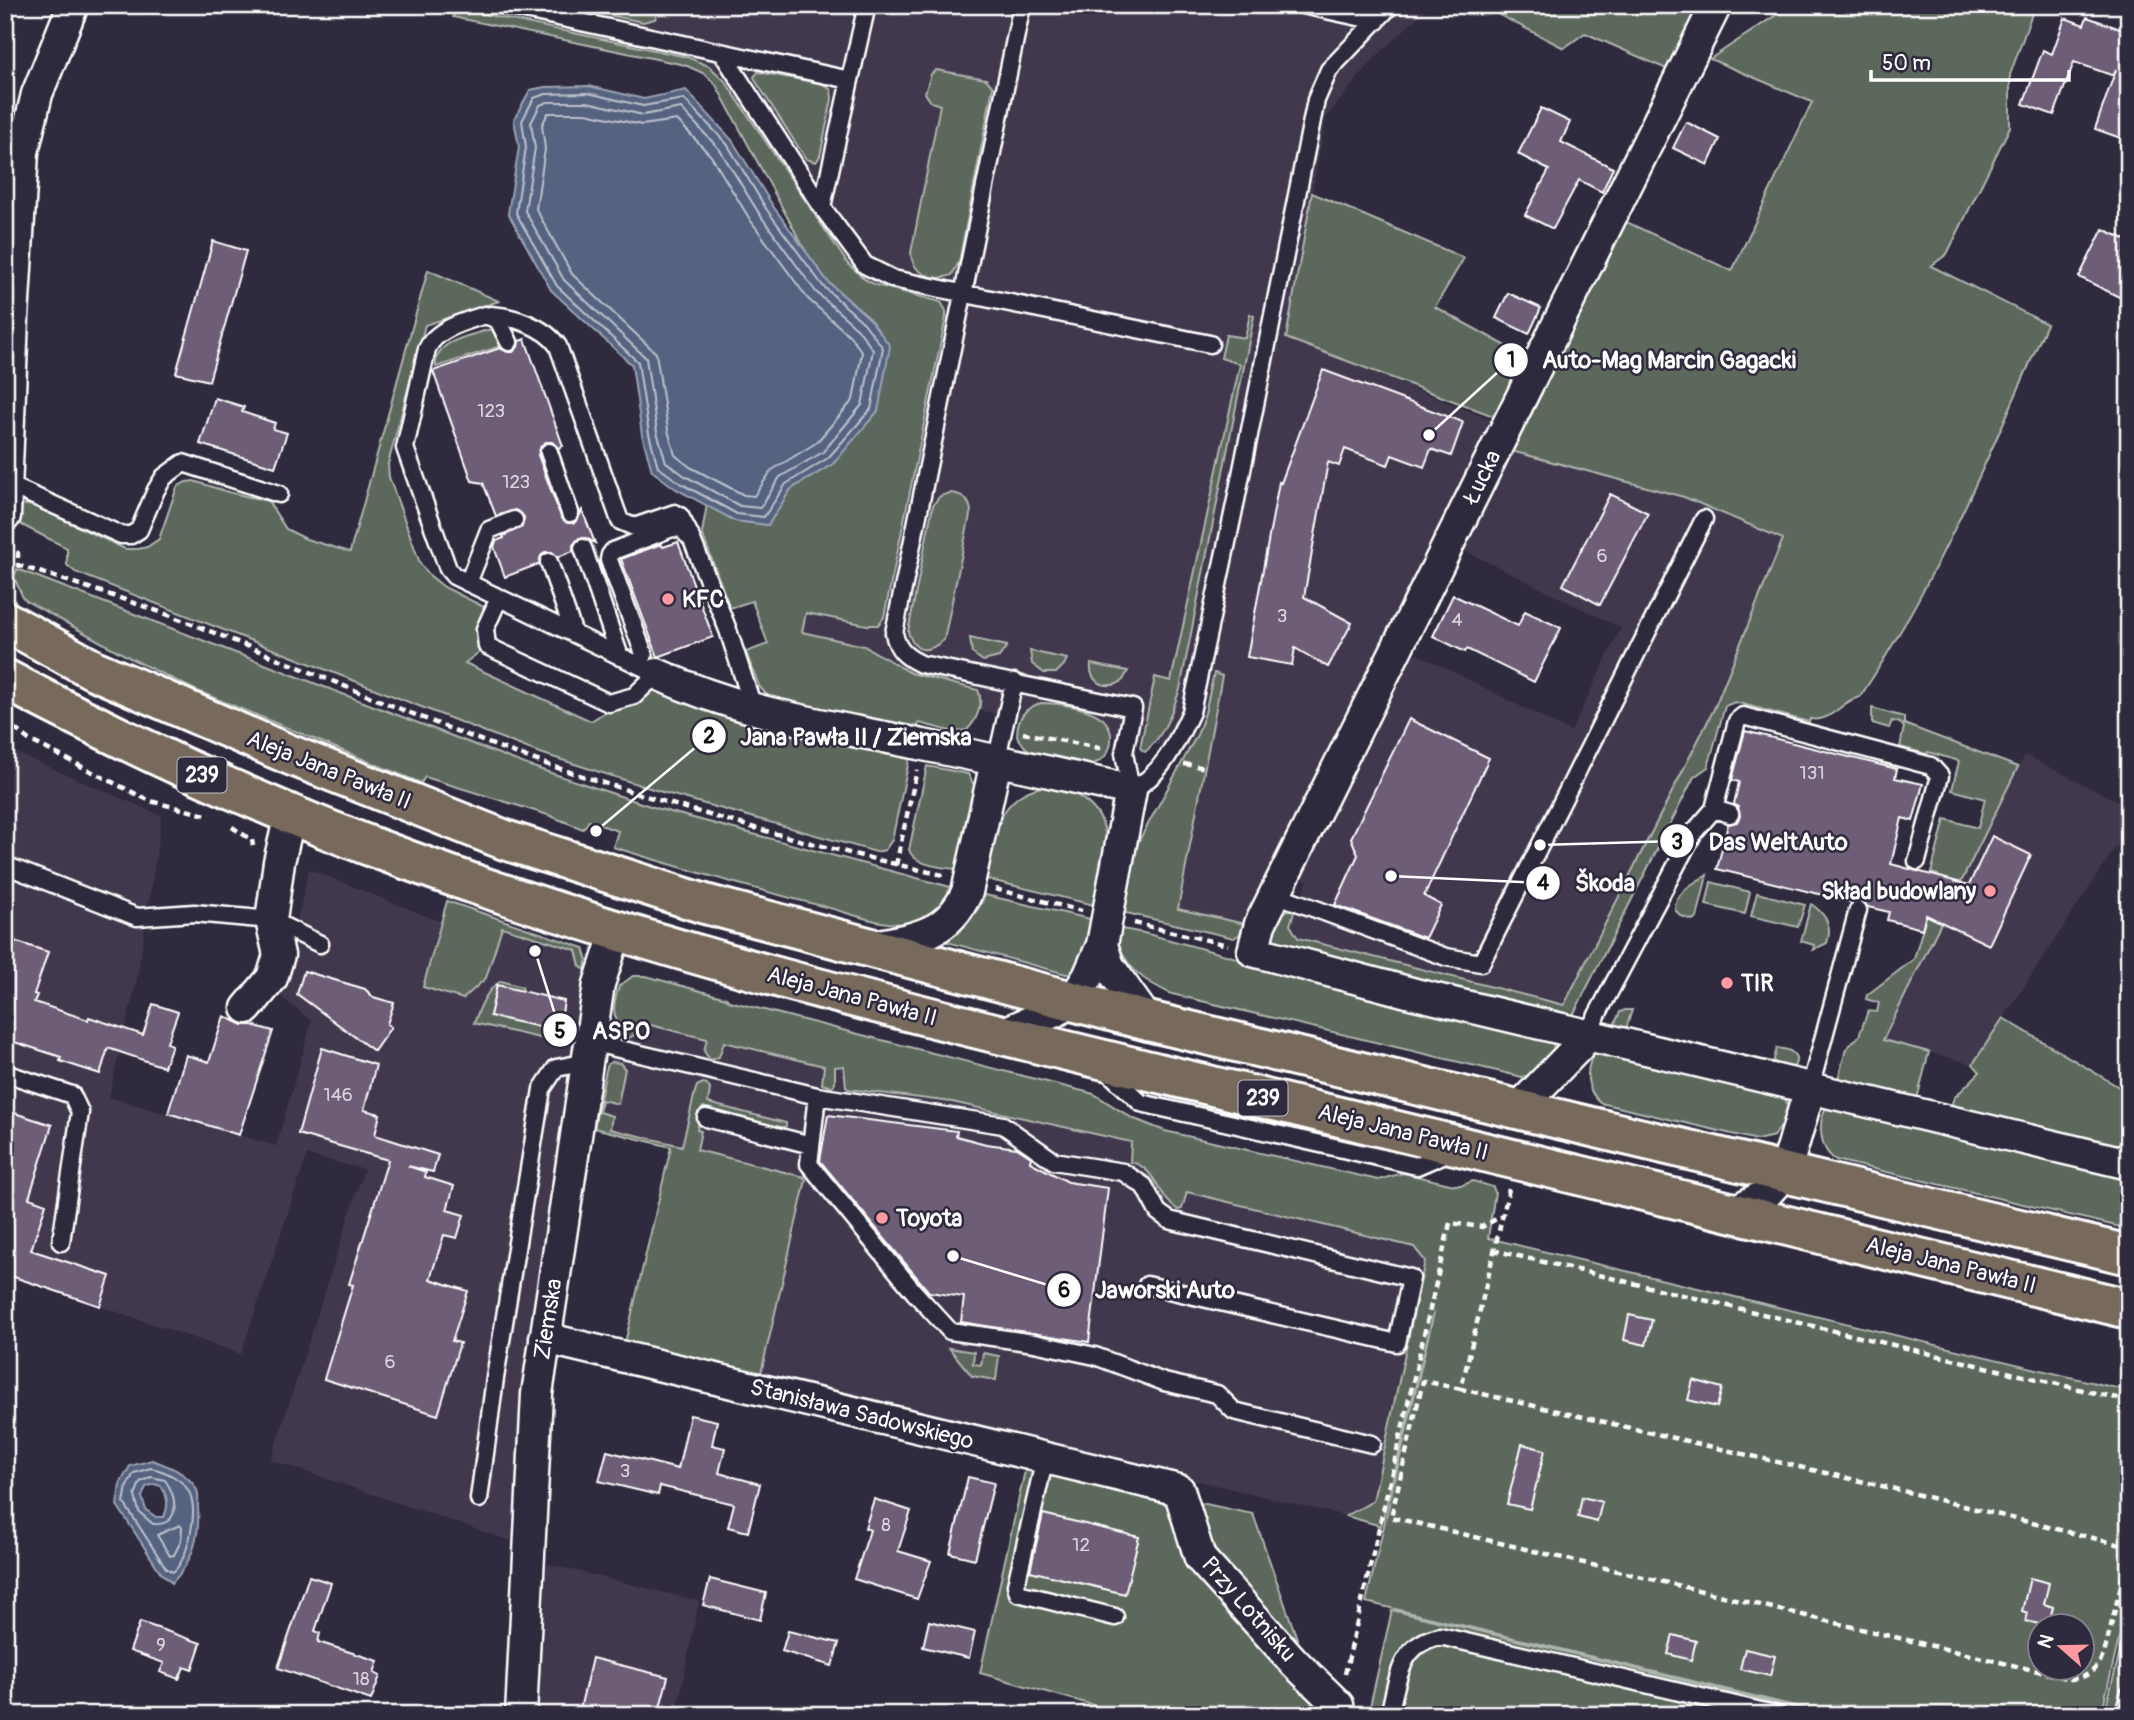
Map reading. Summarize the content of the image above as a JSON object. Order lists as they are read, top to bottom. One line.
{"streets":{"main road":["Aleja Jana Pawła II","239"],"street":["Łucka","Ziemska","Stanisława Sadowskiego","Przy Lotnisku"]},"crossings":[["Aleja Jana Pawła II","Ziemska"],["Ziemska","Stanisława Sadowskiego"],["Stanisława Sadowskiego","Przy Lotnisku"]],"places":["Auto-Mag Marcin Gagacki","KFC","Jana Pawła II / Ziemska","Das WeltAuto","Škoda","Skład budowlany","ASPO","TIR","Toyota","Jaworski Auto"],"house_numbers":["123","123","6","3","4","131","146","6","3","8","12","9","18"],"scale_bar":"50 m","north":"left"}
